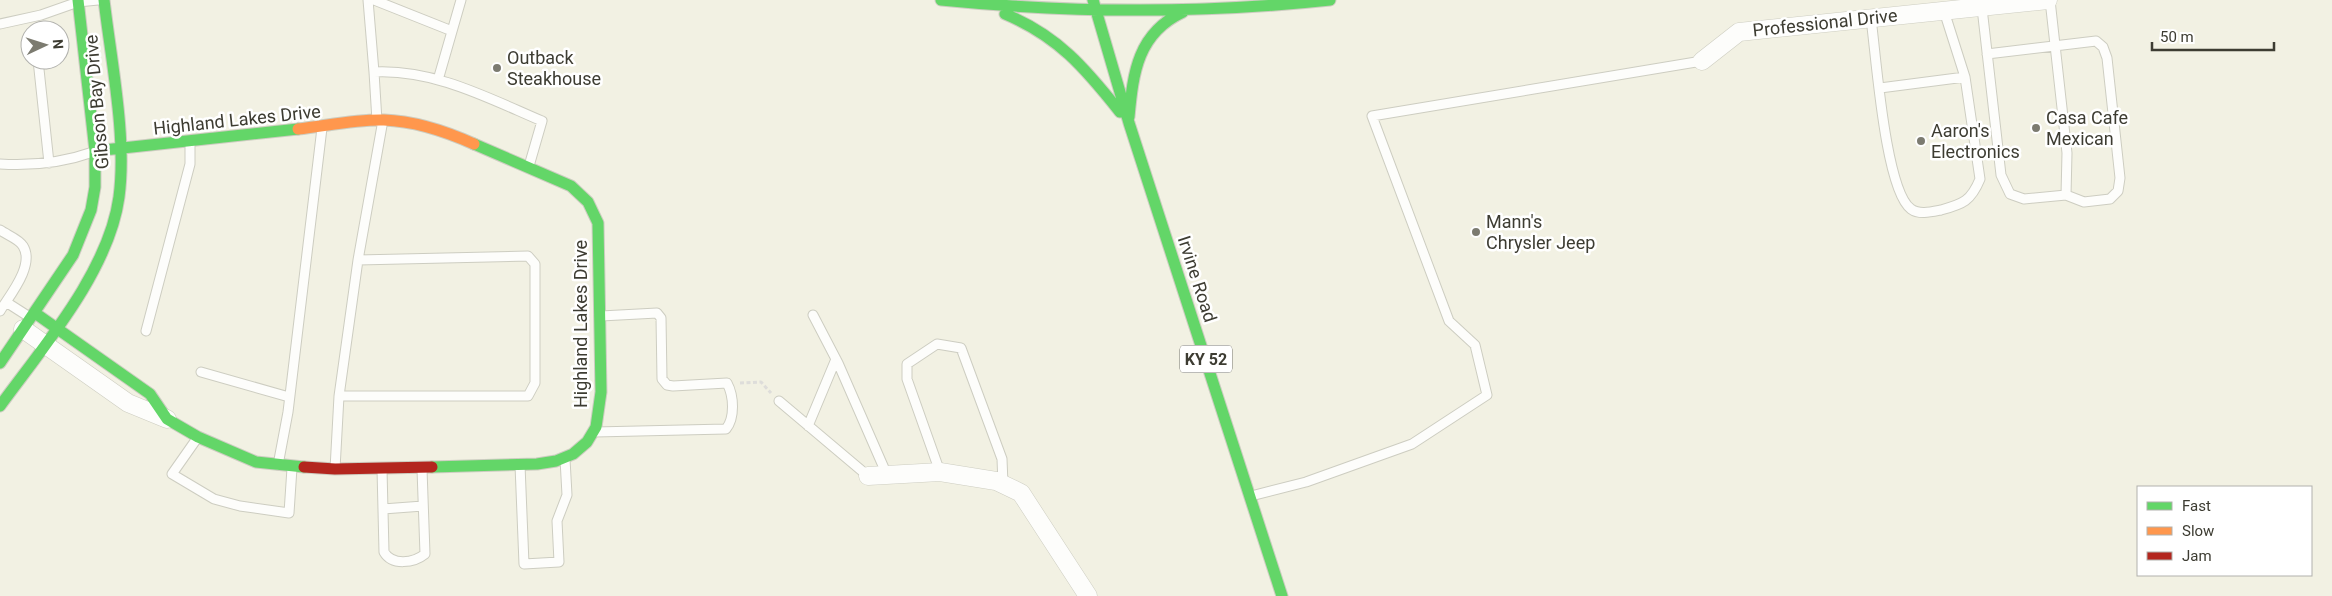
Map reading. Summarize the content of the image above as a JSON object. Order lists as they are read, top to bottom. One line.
{"streets":{"street":["Professional Drive","Gibson Bay Drive","Highland Lakes Drive","Irvine Road","KY 52"]},"crossings":[["Gibson Bay Drive","Highland Lakes Drive"]],"places":["Outback Steakhouse","Casa Cafe Mexican","Aaron's Electronics","Mann's Chrysler Jeep"],"legend":["Fast","Slow","Jam"],"scale_bar":"50 m","north":"right"}
